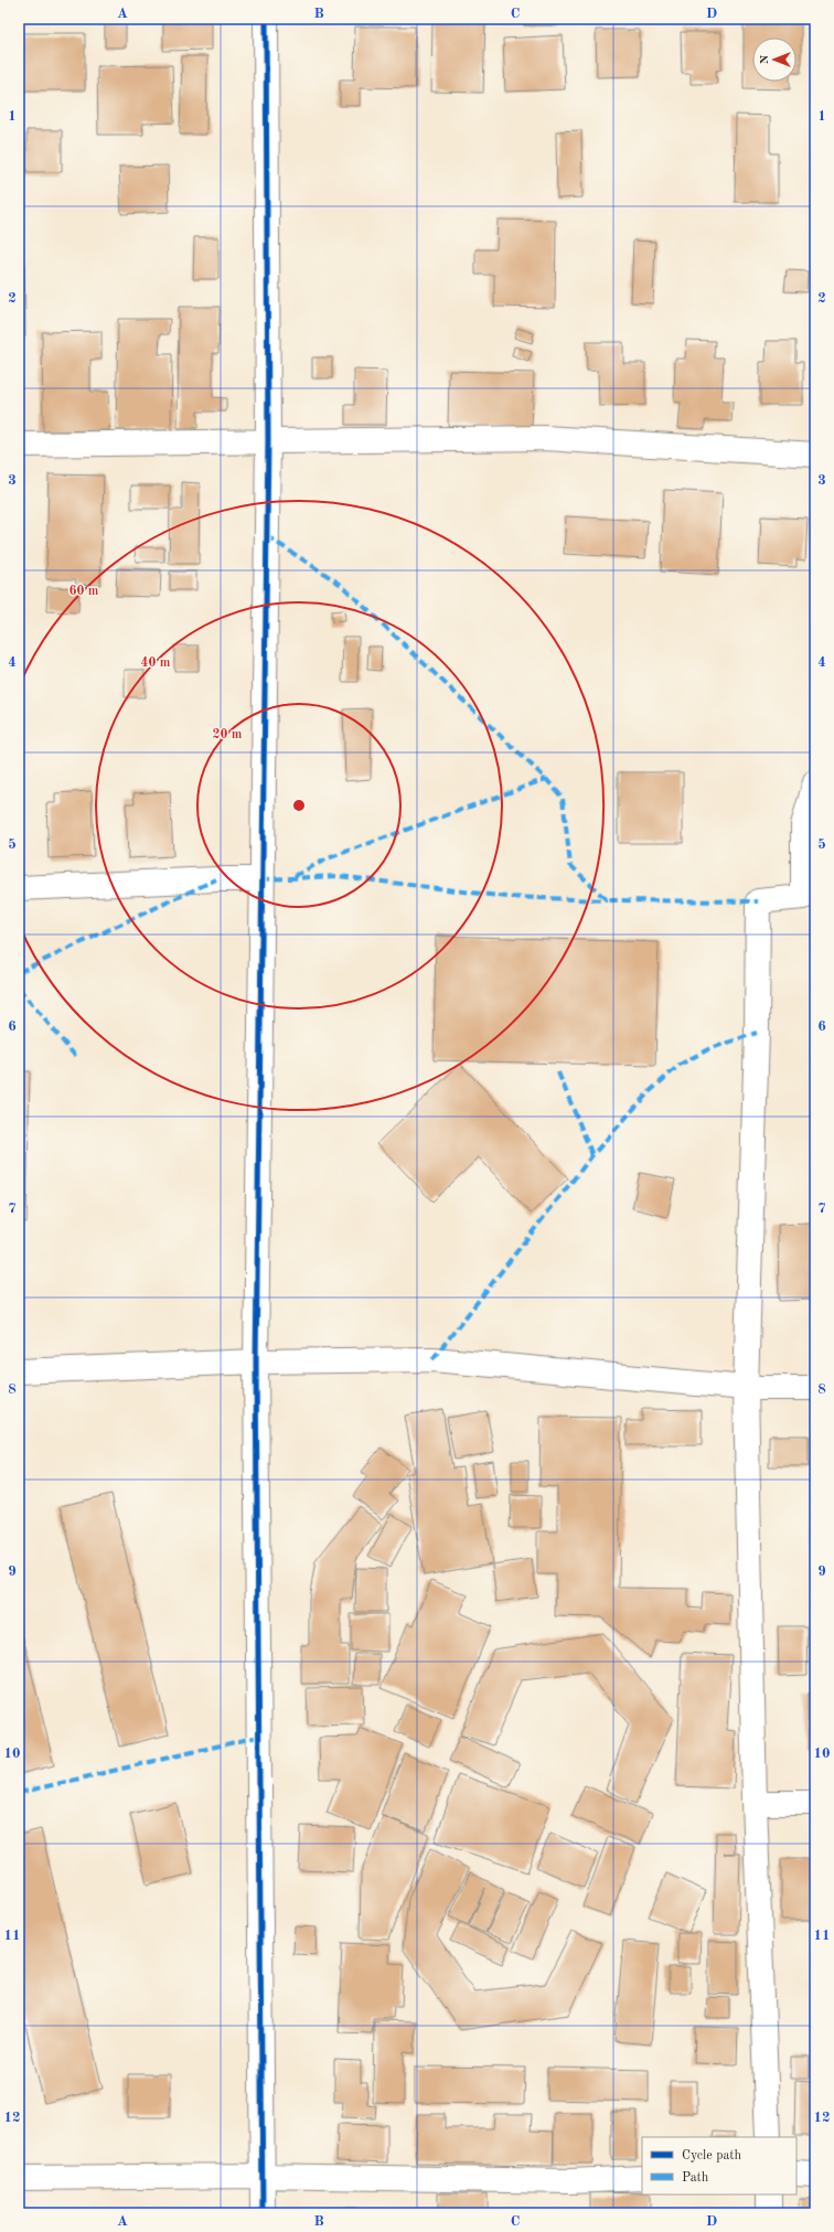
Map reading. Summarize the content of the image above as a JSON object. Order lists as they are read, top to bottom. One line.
{"legend":["Cycle path","Path"],"north":"left","grid":{"columns":["A","B","C","D"],"rows":["1","2","3","4","5","6","7","8","9","10","11","12"]},"rings":["60 m","40 m","20 m"]}
